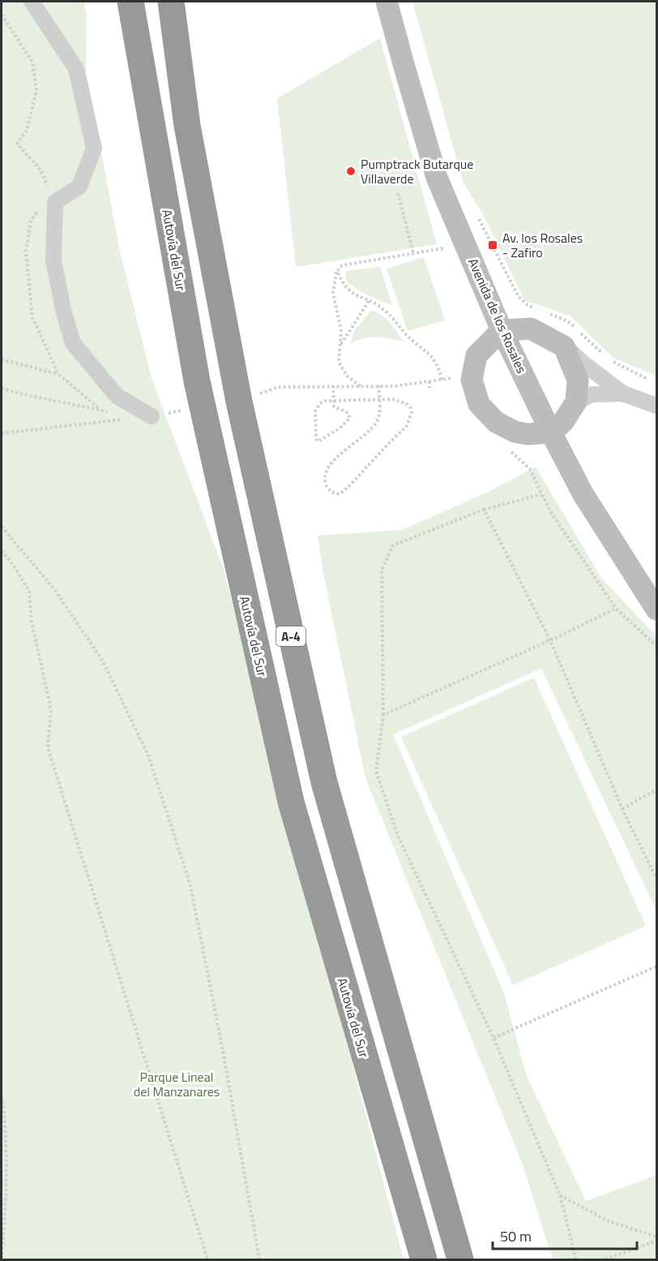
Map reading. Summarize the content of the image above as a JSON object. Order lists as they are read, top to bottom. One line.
{"streets":{"highway":["Autovía del Sur","A-4"],"street":["Avenida de los Rosales"]},"parks":["Parque Lineal del Manzanares"],"places":{"other":["Pumptrack Butarque Villaverde"],"transit":["Av. los Rosales - Zafiro"]},"scale_bar":"50 m"}
